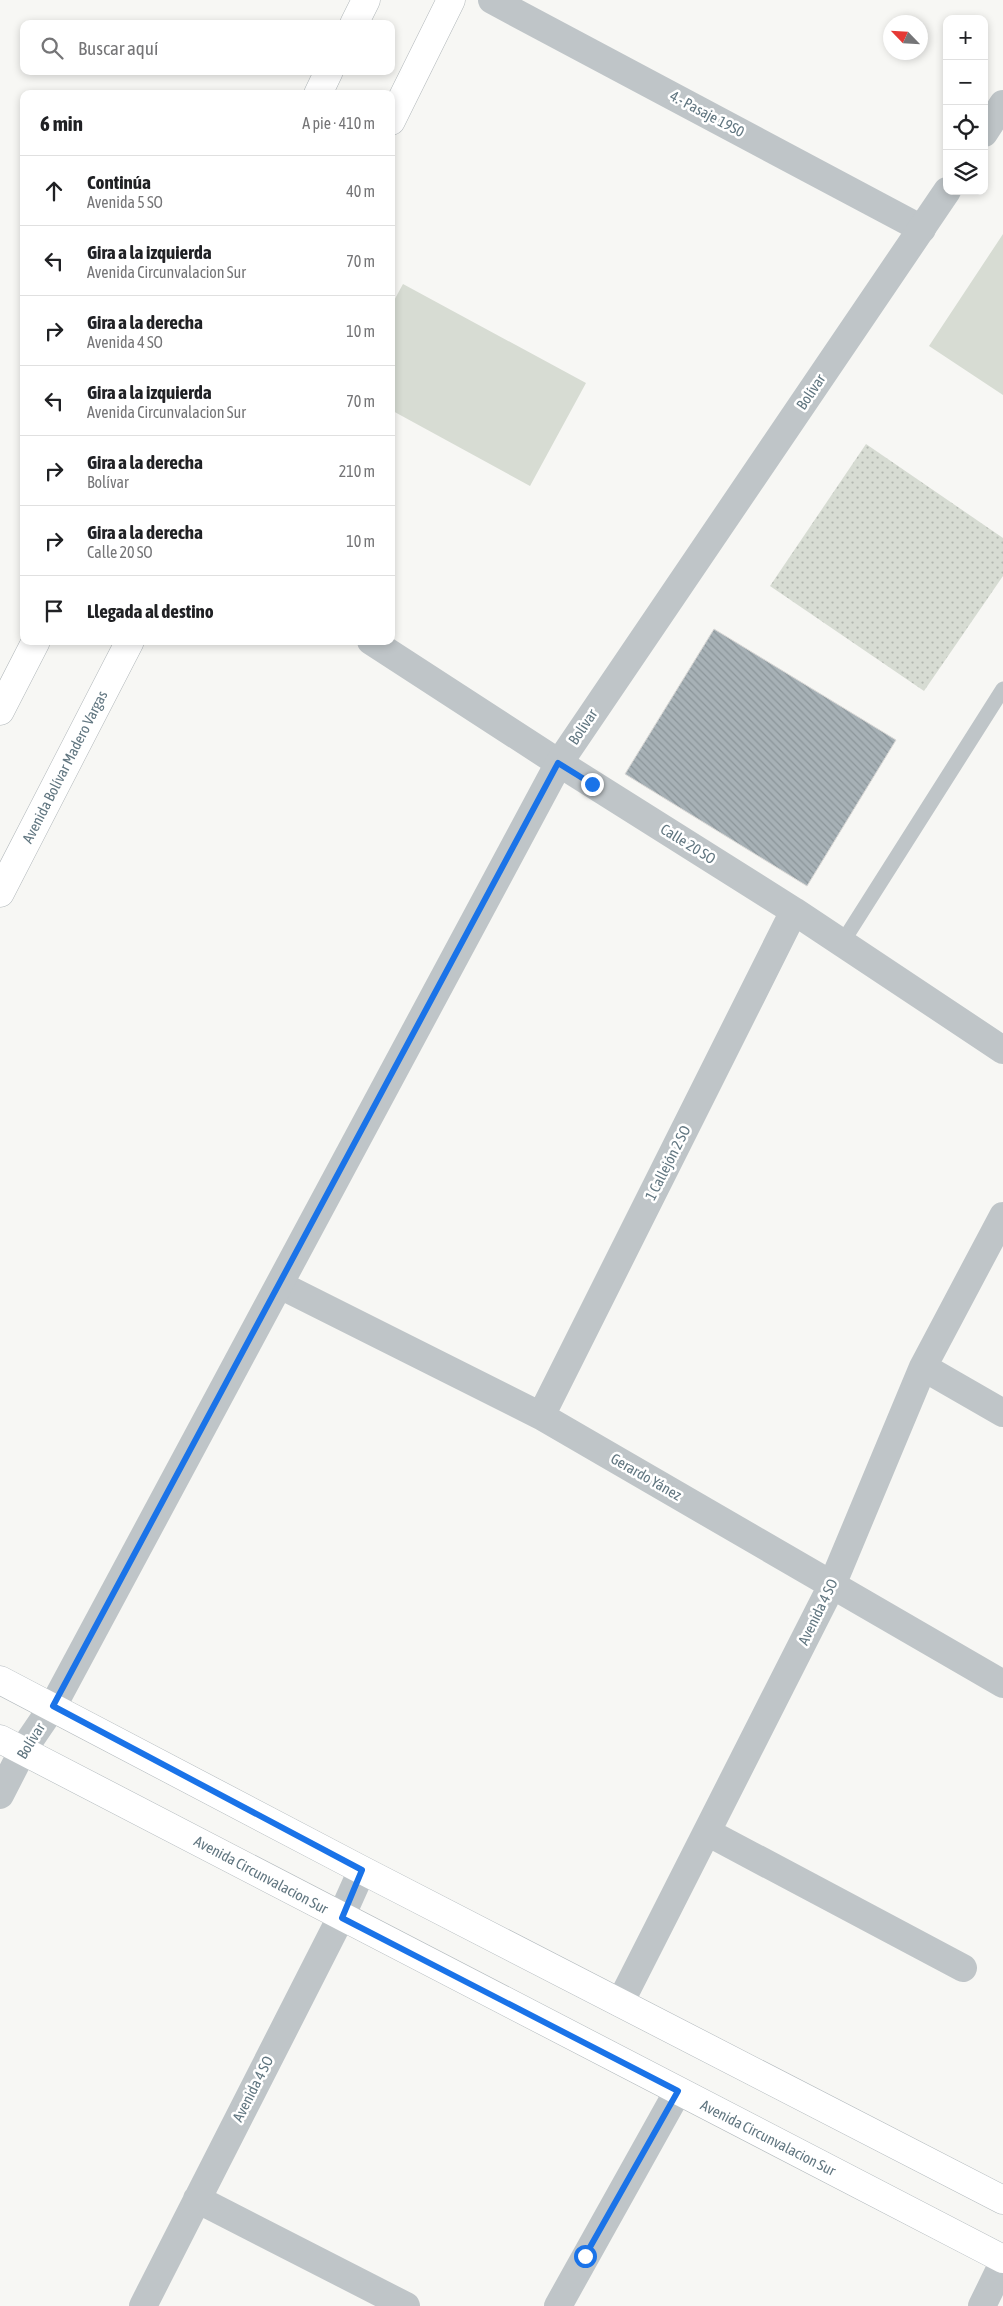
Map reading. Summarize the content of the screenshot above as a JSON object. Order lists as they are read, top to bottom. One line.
{"streets":{"main road":["Avenida Bolívar Madero Vargas","Avenida Circunvalacion Sur"],"street":["4.- Pasaje 19S0","Bolívar","Calle 20 SO","1 Callejón 2 SO","Gerardo Yánez","Avenida 4 SO"]},"crossings":[["4.- Pasaje 19S0","Bolívar"],["Bolívar","Calle 20 SO"],["Bolívar","Gerardo Yánez"],["Bolívar","Avenida Circunvalacion Sur"],["Calle 20 SO","1 Callejón 2 SO"],["1 Callejón 2 SO","Gerardo Yánez"],["Gerardo Yánez","Avenida 4 SO"],["Avenida 4 SO","Avenida Circunvalacion Sur"]],"north":"top left","page":{"map_buttons":["+","−"],"search":"Buscar aquí","heading":["6 min","A pie · 410 m"],"list":[["Continúa","Avenida 5 SO","40 m"],["Gira a la izquierda","Avenida Circunvalacion Sur","70 m"],["Gira a la derecha","Avenida 4 SO","10 m"],["Gira a la izquierda","Avenida Circunvalacion Sur","70 m"],["Gira a la derecha","Bolívar","210 m"],["Gira a la derecha","Calle 20 SO","10 m"],"Llegada al destino"]}}
